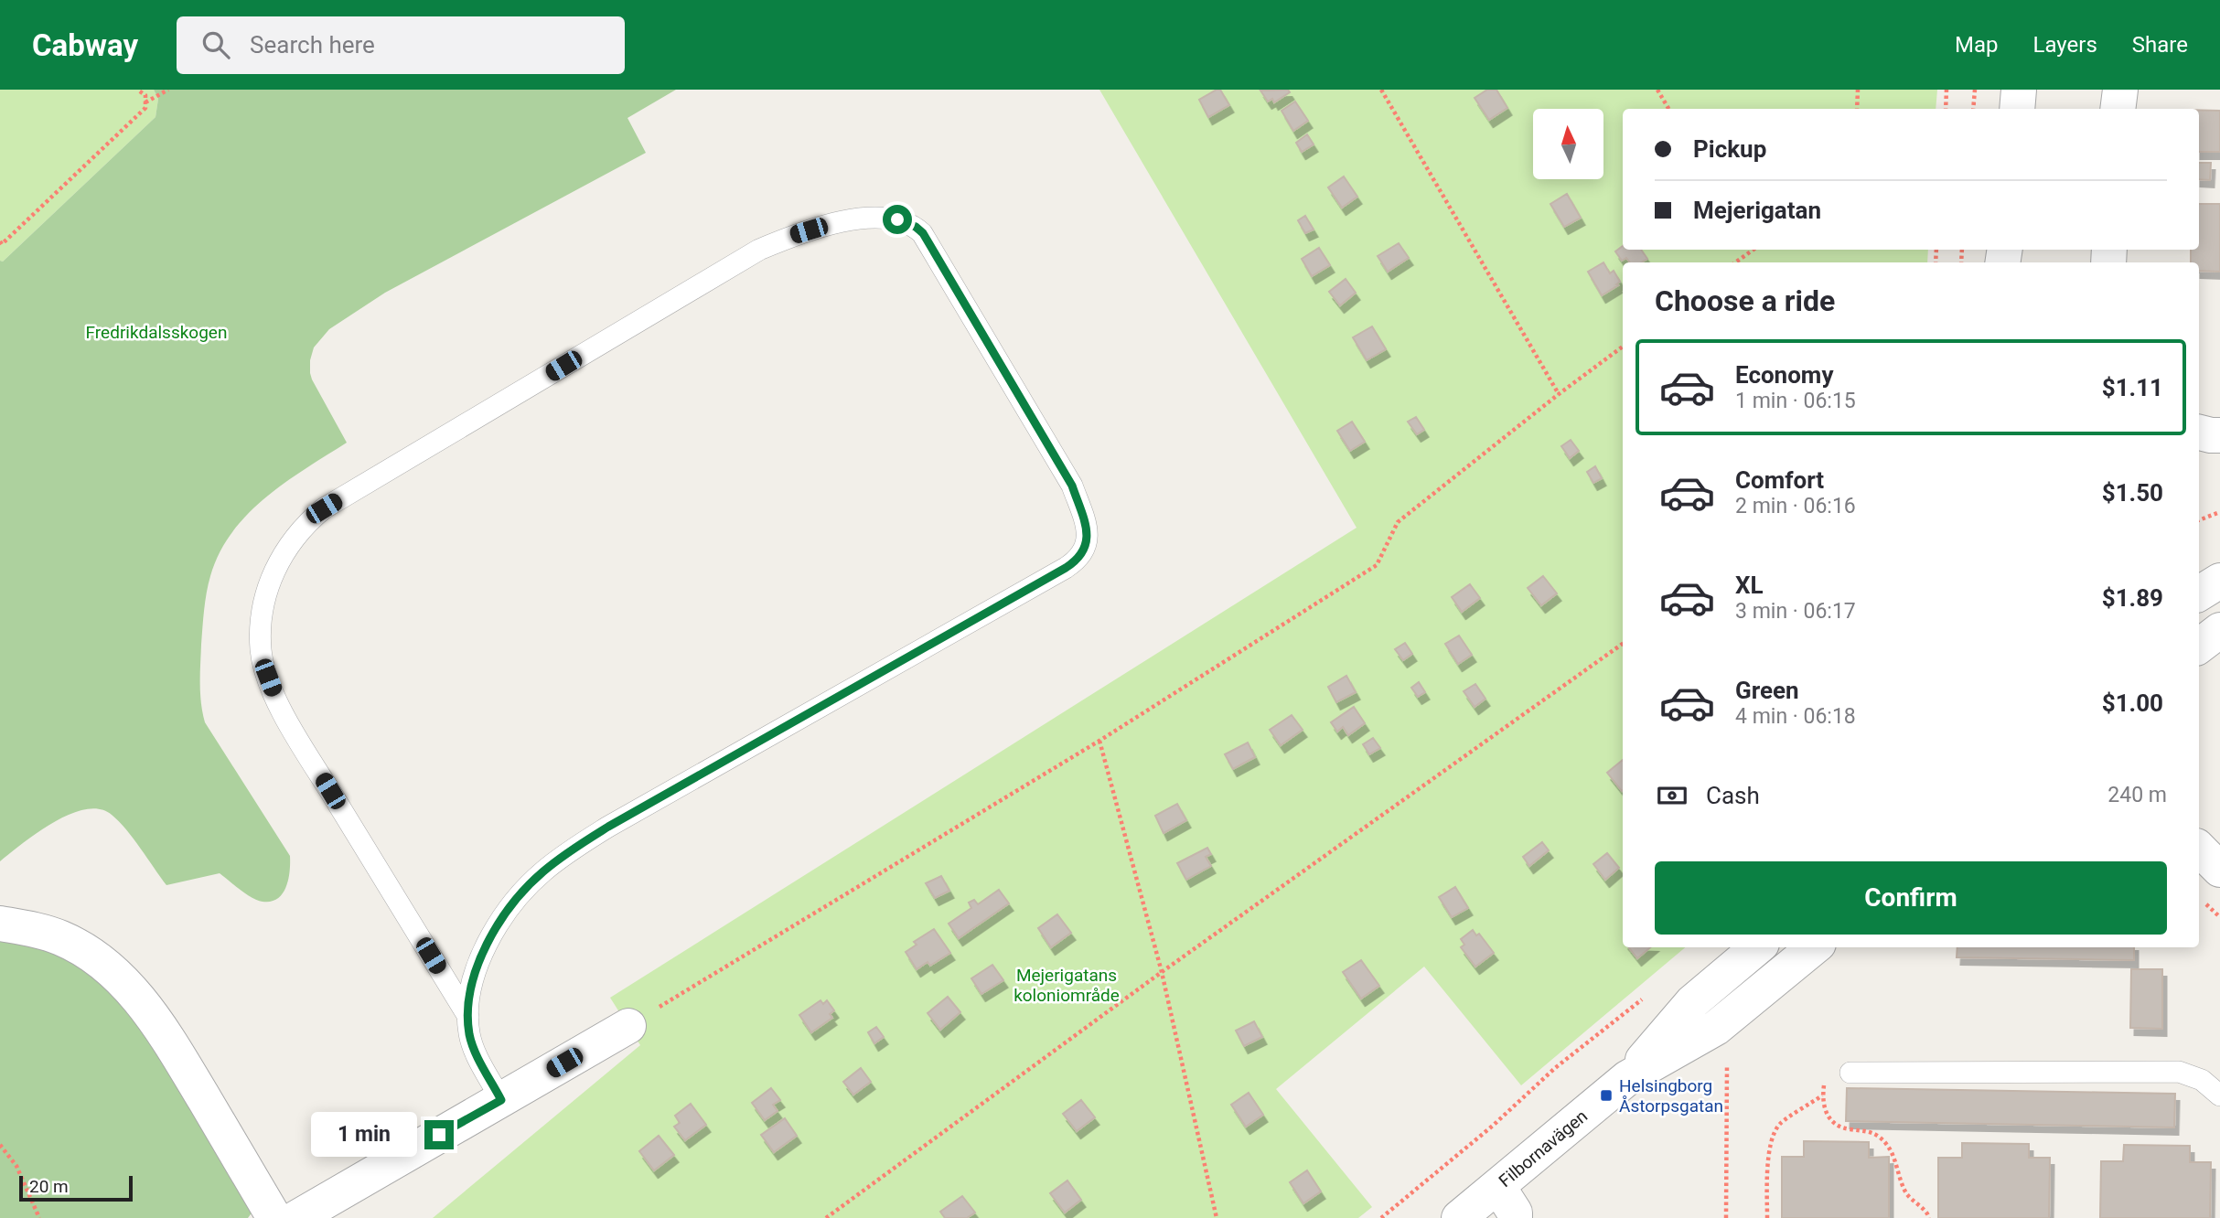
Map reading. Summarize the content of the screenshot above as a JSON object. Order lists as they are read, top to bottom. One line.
{"streets":{"street":["Filbornavägen"]},"parks":["Fredrikdalsskogen","Mejerigatans koloniområde"],"places":{"transit":["Helsingborg Åstorpsgatan"]},"scale_bar":"20 m","north":"top","page":{"header":"Cabway","search":"Search here","nav":["Map","Layers","Share"],"banner":["Pickup","Mejerigatan"],"heading":"Choose a ride","list":[{"name":"Economy","note":"1 min · 06:15","value":"$1.11"},{"name":"Comfort","note":"2 min · 06:16","value":"$1.50"},{"name":"XL","note":"3 min · 06:17","value":"$1.89"},{"name":"Green","note":"4 min · 06:18","value":"$1.00"}],"pay":["Cash","240 m"],"buttons":"Confirm","bubble":"1 min","scale":"20 m"}}
